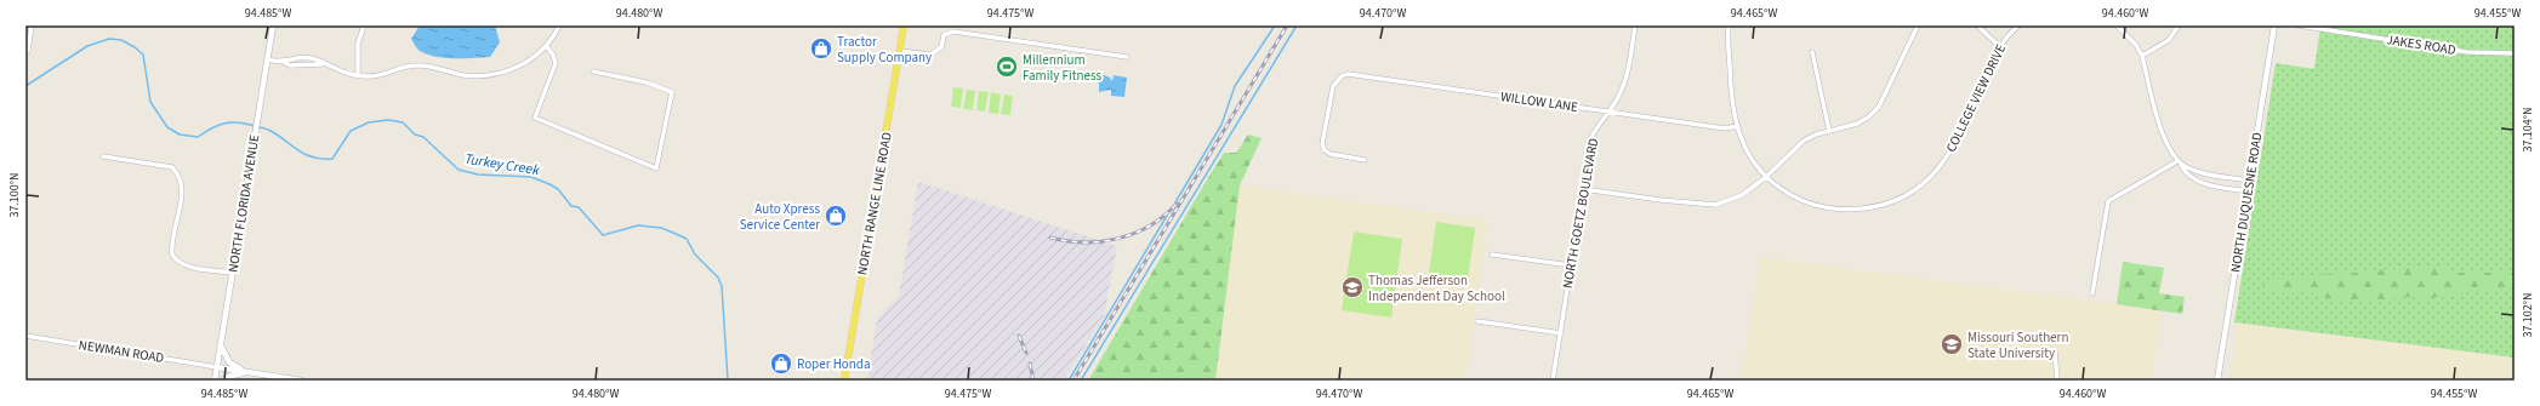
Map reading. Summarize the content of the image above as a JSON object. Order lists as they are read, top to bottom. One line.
{"streets":{"main road":["NORTH RANGE LINE ROAD"],"street":["JAKES ROAD","COLLEGE VIEW DRIVE","WILLOW LANE","NORTH DUQUESNE ROAD","NORTH FLORIDA AVENUE","NORTH GOETZ BOULEVARD","NEWMAN ROAD"]},"crossings":[["COLLEGE VIEW DRIVE","WILLOW LANE"],["WILLOW LANE","NORTH GOETZ BOULEVARD"],["NORTH FLORIDA AVENUE","NEWMAN ROAD"]],"water":["Turkey Creek"],"places":{"shop":["Tractor Supply Company","Auto Xpress Service Center","Roper Honda"],"sports":["Millennium Family Fitness"],"school or university":["Thomas Jefferson Independent Day School","Missouri Southern State University"]},"coordinates":["94.485°W","94.480°W","94.475°W","94.470°W","94.465°W","94.460°W","94.455°W","37.104°N","37.100°N","37.102°N"]}
